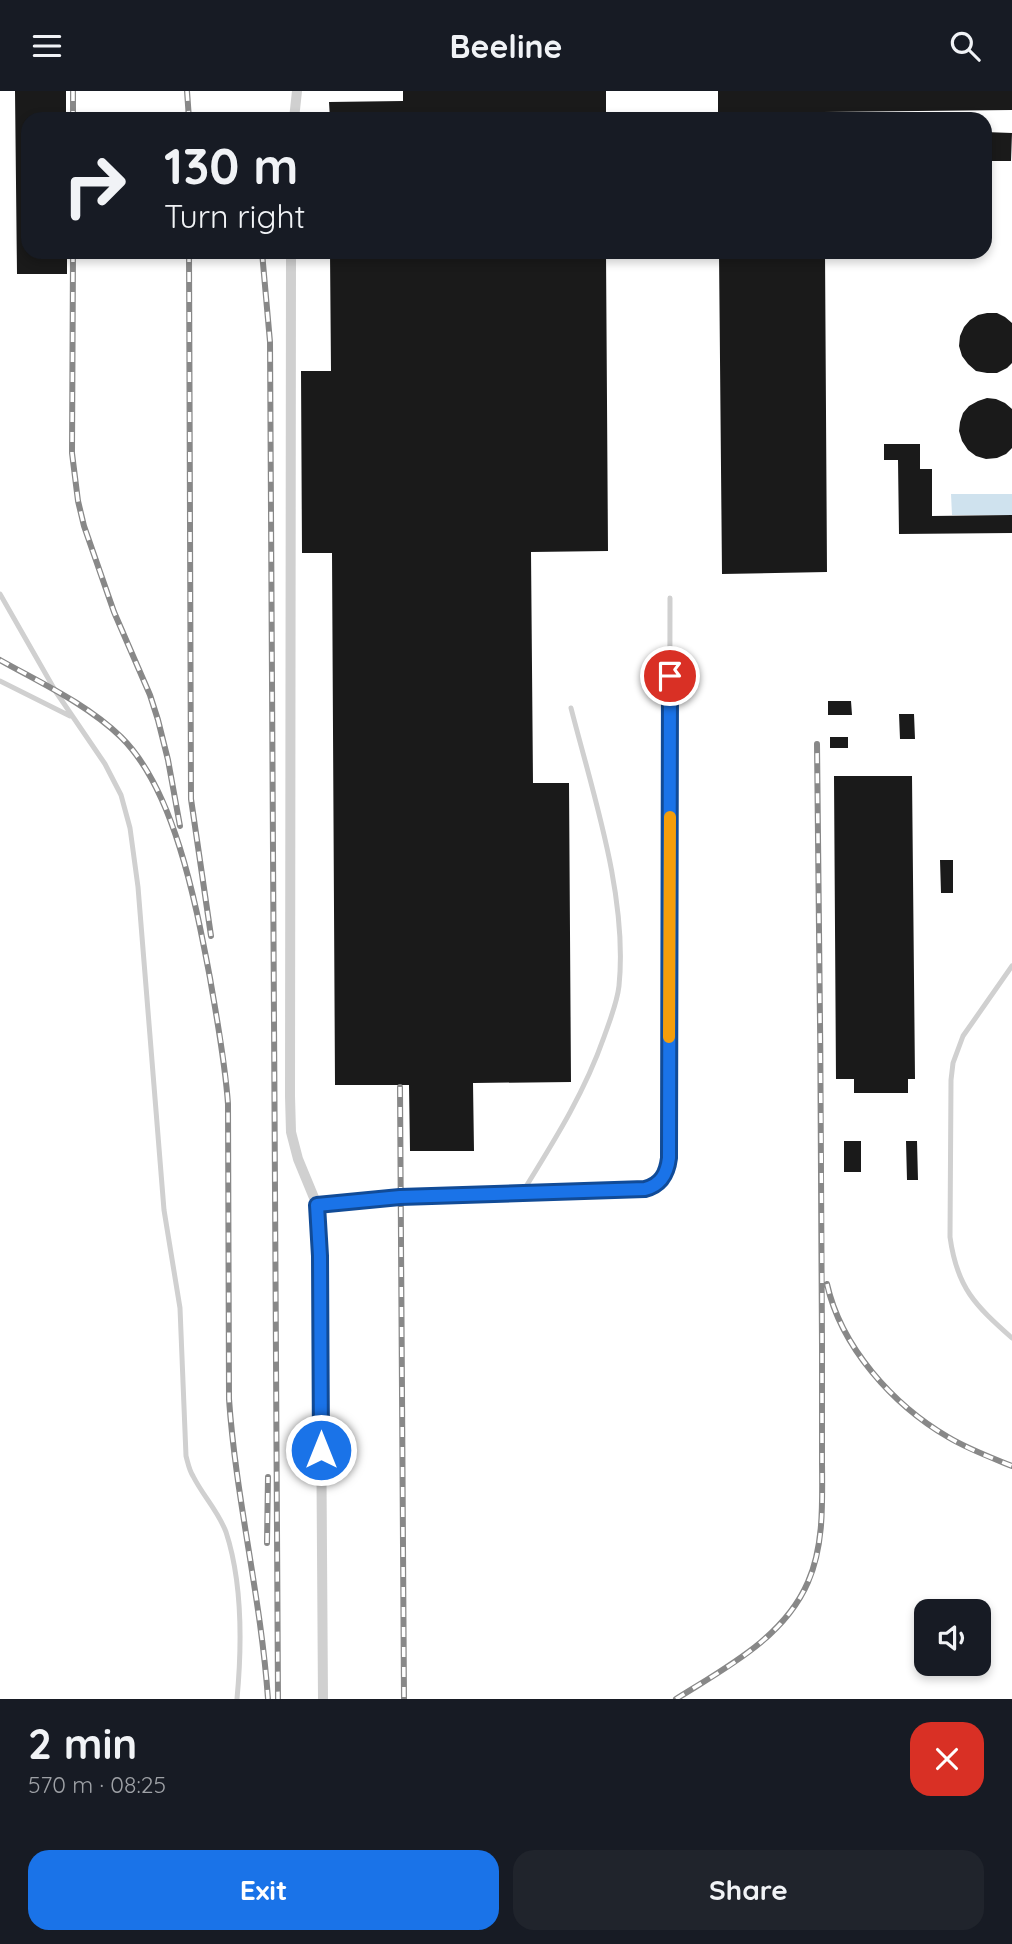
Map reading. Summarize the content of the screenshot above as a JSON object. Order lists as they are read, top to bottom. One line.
{"page":{"header":"Beeline","turn":["130 m","Turn right"],"heading":["2 min","570 m · 08:25"],"buttons":["Exit","Share"]}}
